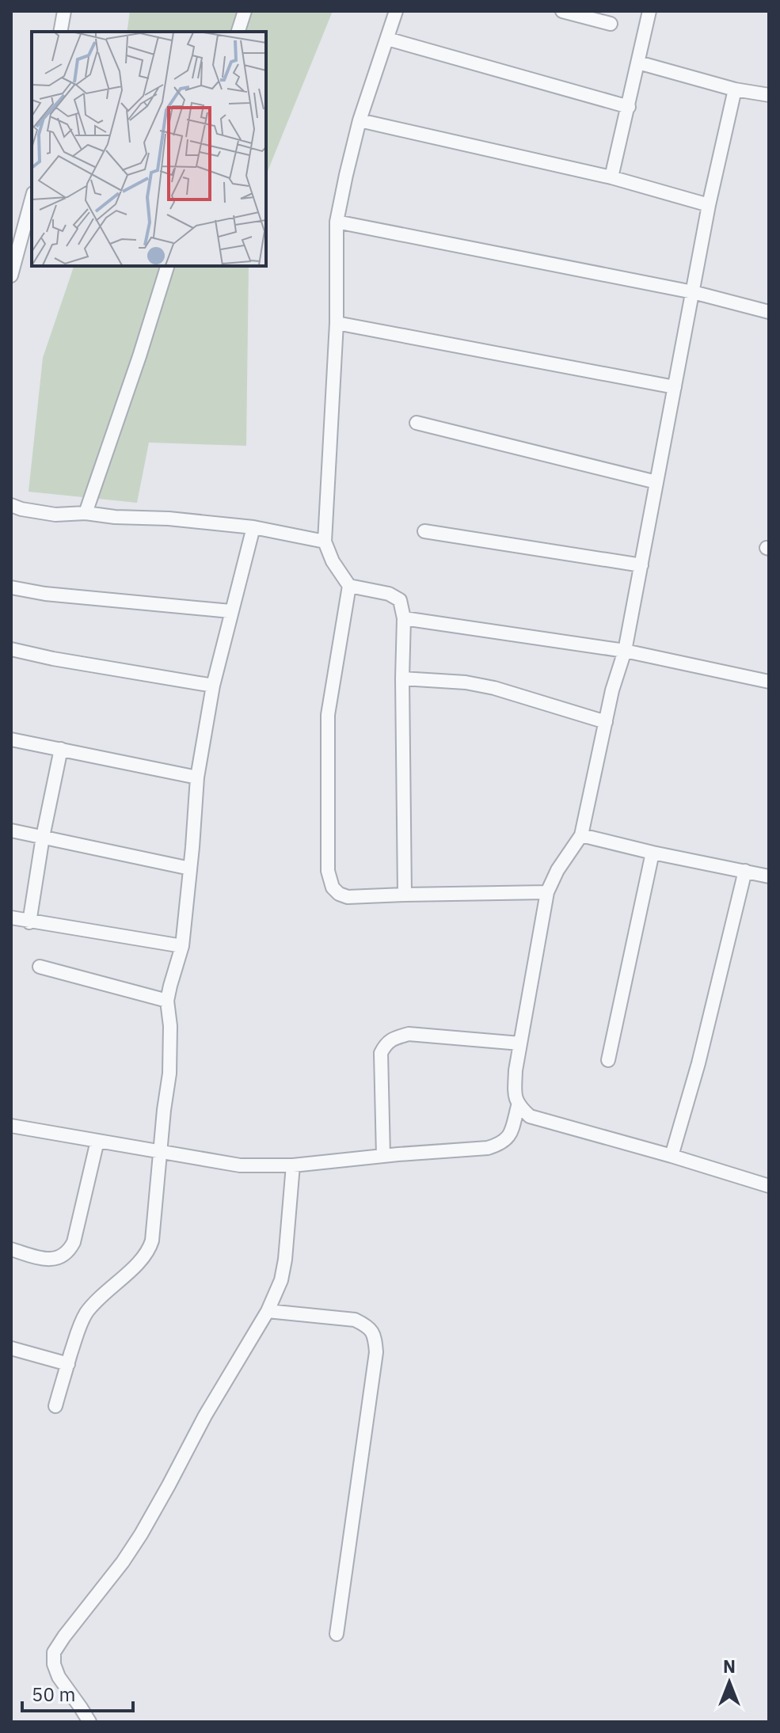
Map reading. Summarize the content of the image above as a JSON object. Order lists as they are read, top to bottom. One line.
{"scale_bar":"50 m","north":"top"}
